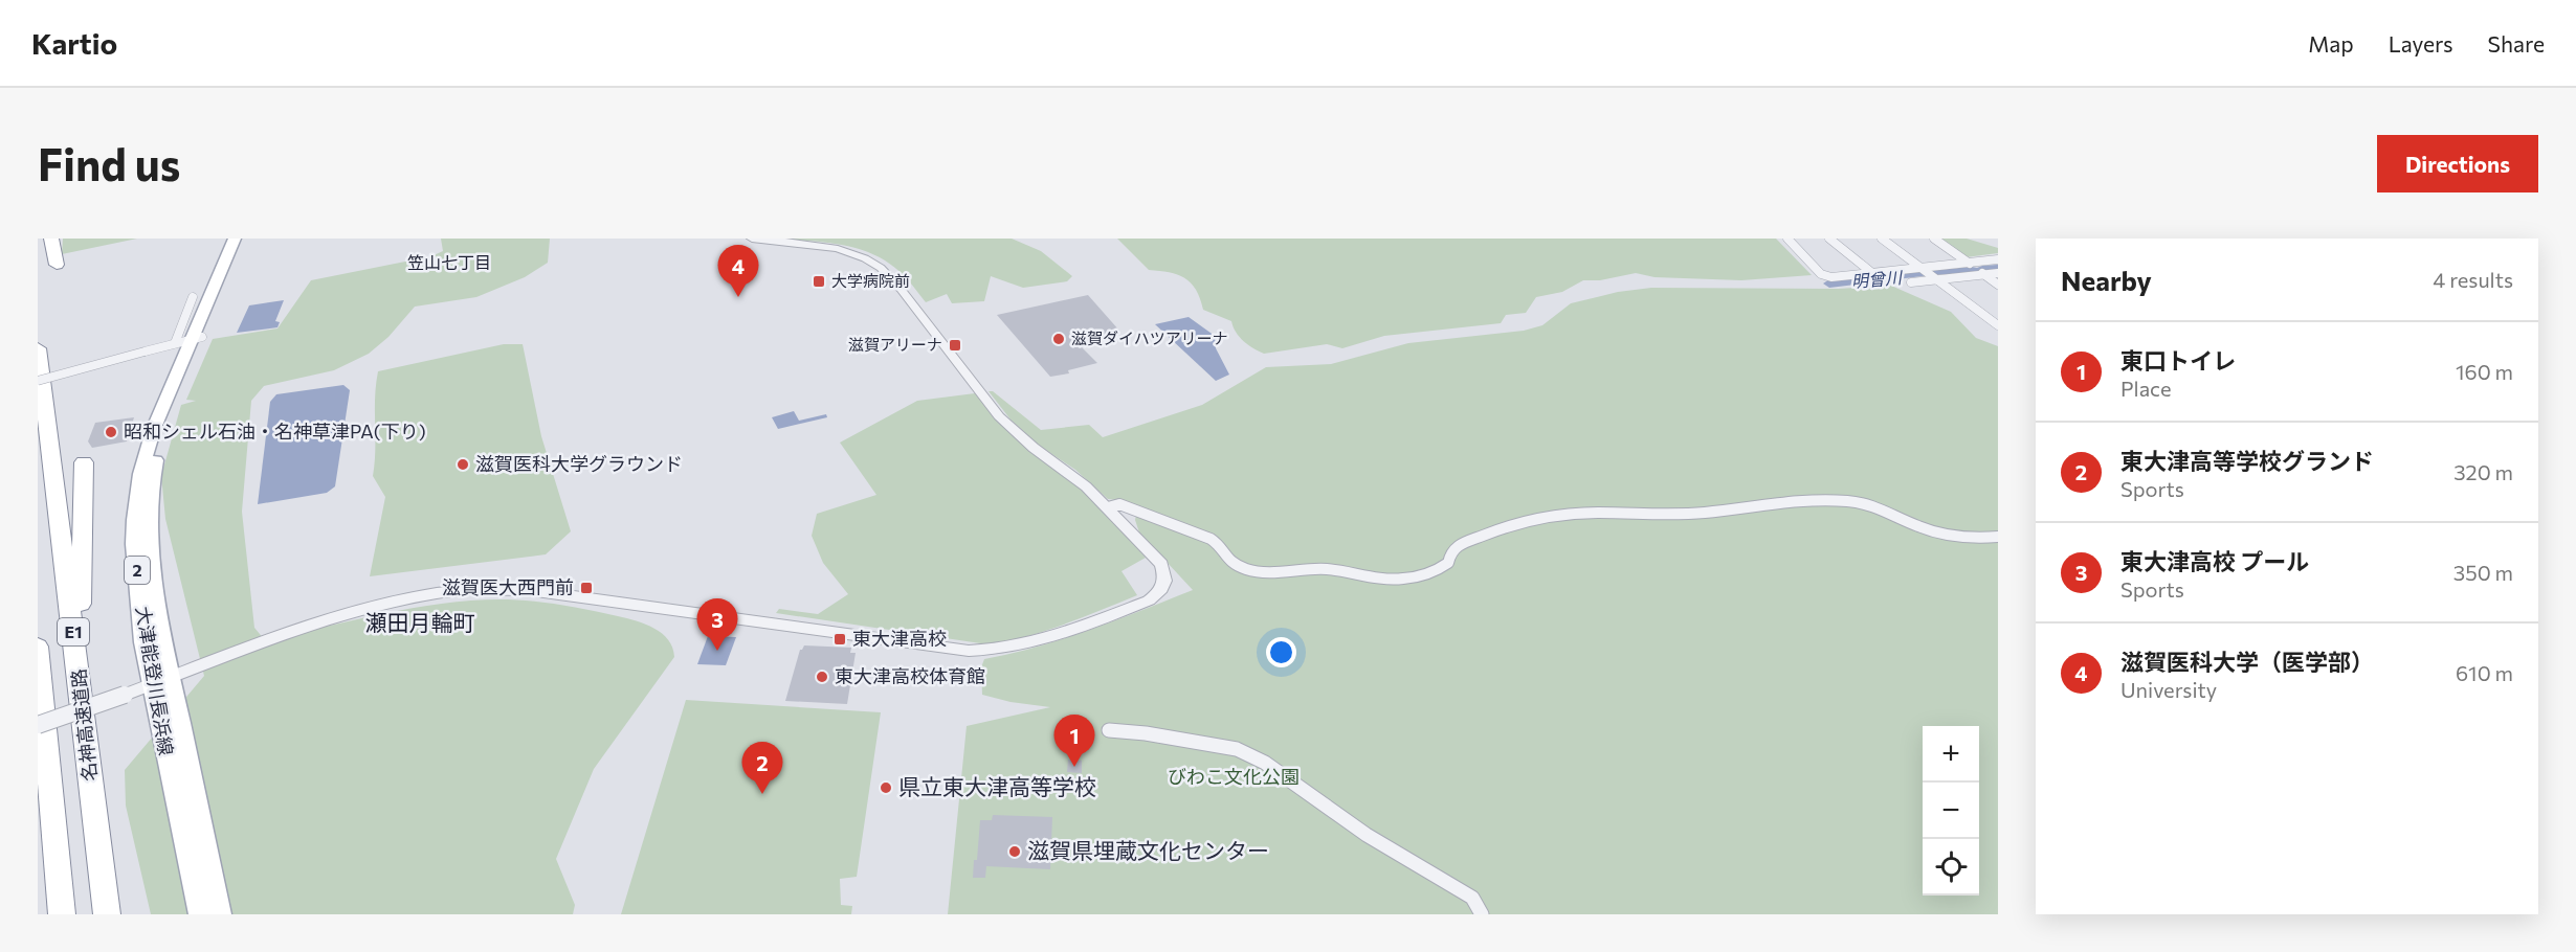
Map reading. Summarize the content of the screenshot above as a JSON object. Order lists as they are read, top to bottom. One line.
{"streets":{"highway":["E1","名神高速道路"],"main road":["2","大津能登川長浜線"]},"districts":["笠山七丁目","瀬田月輪町"],"water":["明曾川"],"parks":["びわこ文化公園"],"places":{"transit":["大学病院前","滋賀アリーナ","滋賀医大西門前","東大津高校"],"other":["滋賀ダイハツアリーナ","昭和シェル石油・名神草津PA(下り)","滋賀医科大学グラウンド","東大津高校体育館","県立東大津高等学校","滋賀県埋蔵文化センター"]},"page":{"header":"Kartio","nav":["Map","Layers","Share"],"buttons":"Directions","title":"Find us","heading":["Nearby","4 results"],"pins":["4","3","1","2"],"list":[{"mark":"1","name":"東口トイレ","note":"Place","value":"160 m"},{"mark":"2","name":"東大津高等学校グランド","note":"Sports","value":"320 m"},{"mark":"3","name":"東大津高校 プール","note":"Sports","value":"350 m"},{"mark":"4","name":"滋賀医科大学（医学部）","note":"University","value":"610 m"}],"map_buttons":["+","−"]}}
